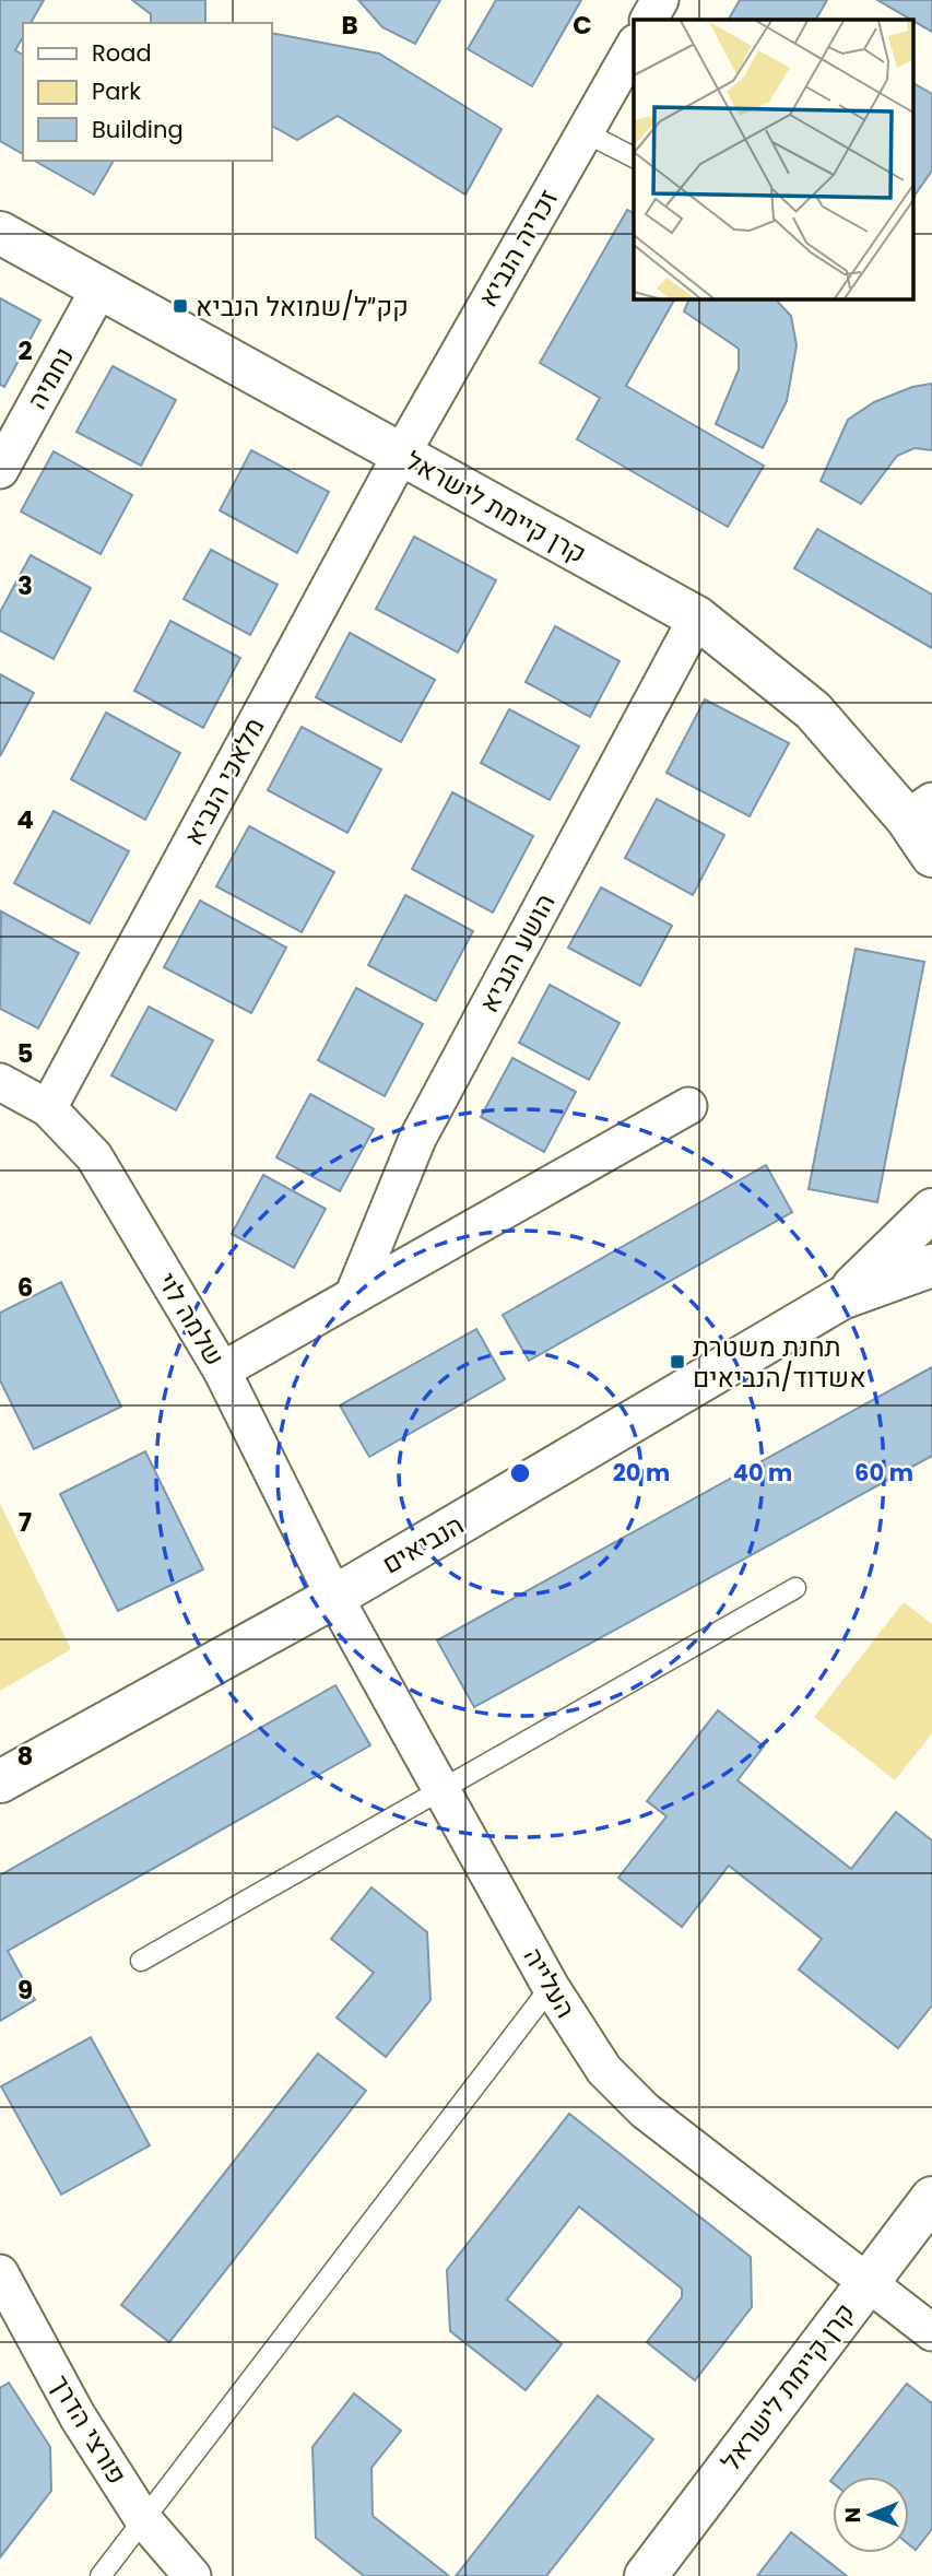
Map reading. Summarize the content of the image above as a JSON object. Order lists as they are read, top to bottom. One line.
{"streets":{"street":["זכריה הנביא","נחמיה","קרן קיימת לישראל","מלאכי הנביא","הושע הנביא","שלמה לוי","הנביאים","העלייה","פורצי הדרך"]},"crossings":[["זכריה הנביא","קרן קיימת לישראל"],["זכריה הנביא","מלאכי הנביא"],["נחמיה","קרן קיימת לישראל"],["קרן קיימת לישראל","מלאכי הנביא"],["קרן קיימת לישראל","הושע הנביא"],["קרן קיימת לישראל","העלייה"],["מלאכי הנביא","שלמה לוי"],["שלמה לוי","הנביאים"],["שלמה לוי","העלייה"],["הנביאים","העלייה"]],"places":{"transit":["קק״ל/שמואל הנביא","תחנת משטרת אשדוד/הנביאים"]},"legend":["Road","Park","Building"],"north":"left","grid":{"columns":["B","C"],"rows":["2","3","4","5","6","7","8","9"]},"rings":["20 m","40 m","60 m"]}
